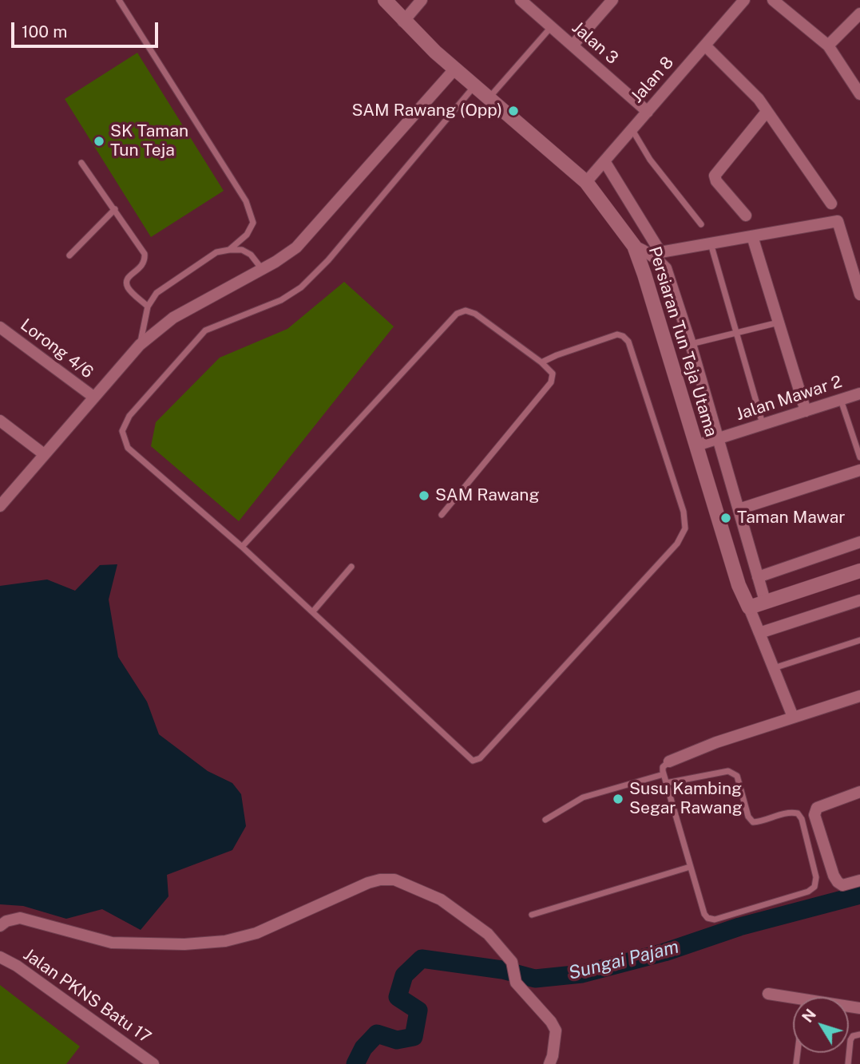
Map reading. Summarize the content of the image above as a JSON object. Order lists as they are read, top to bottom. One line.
{"streets":{"street":["Jalan 3","Jalan 8","Persiaran Tun Teja Utama","Lorong 4/6","Jalan Mawar 2","Jalan PKNS Batu 17"]},"crossings":[["Jalan 3","Jalan 8"],["Jalan 8","Persiaran Tun Teja Utama"],["Persiaran Tun Teja Utama","Jalan Mawar 2"]],"water":["Sungai Pajam"],"places":["SAM Rawang (Opp)","SK Taman Tun Teja","SAM Rawang","Taman Mawar","Susu Kambing Segar Rawang"],"scale_bar":"100 m","north":"top left"}
